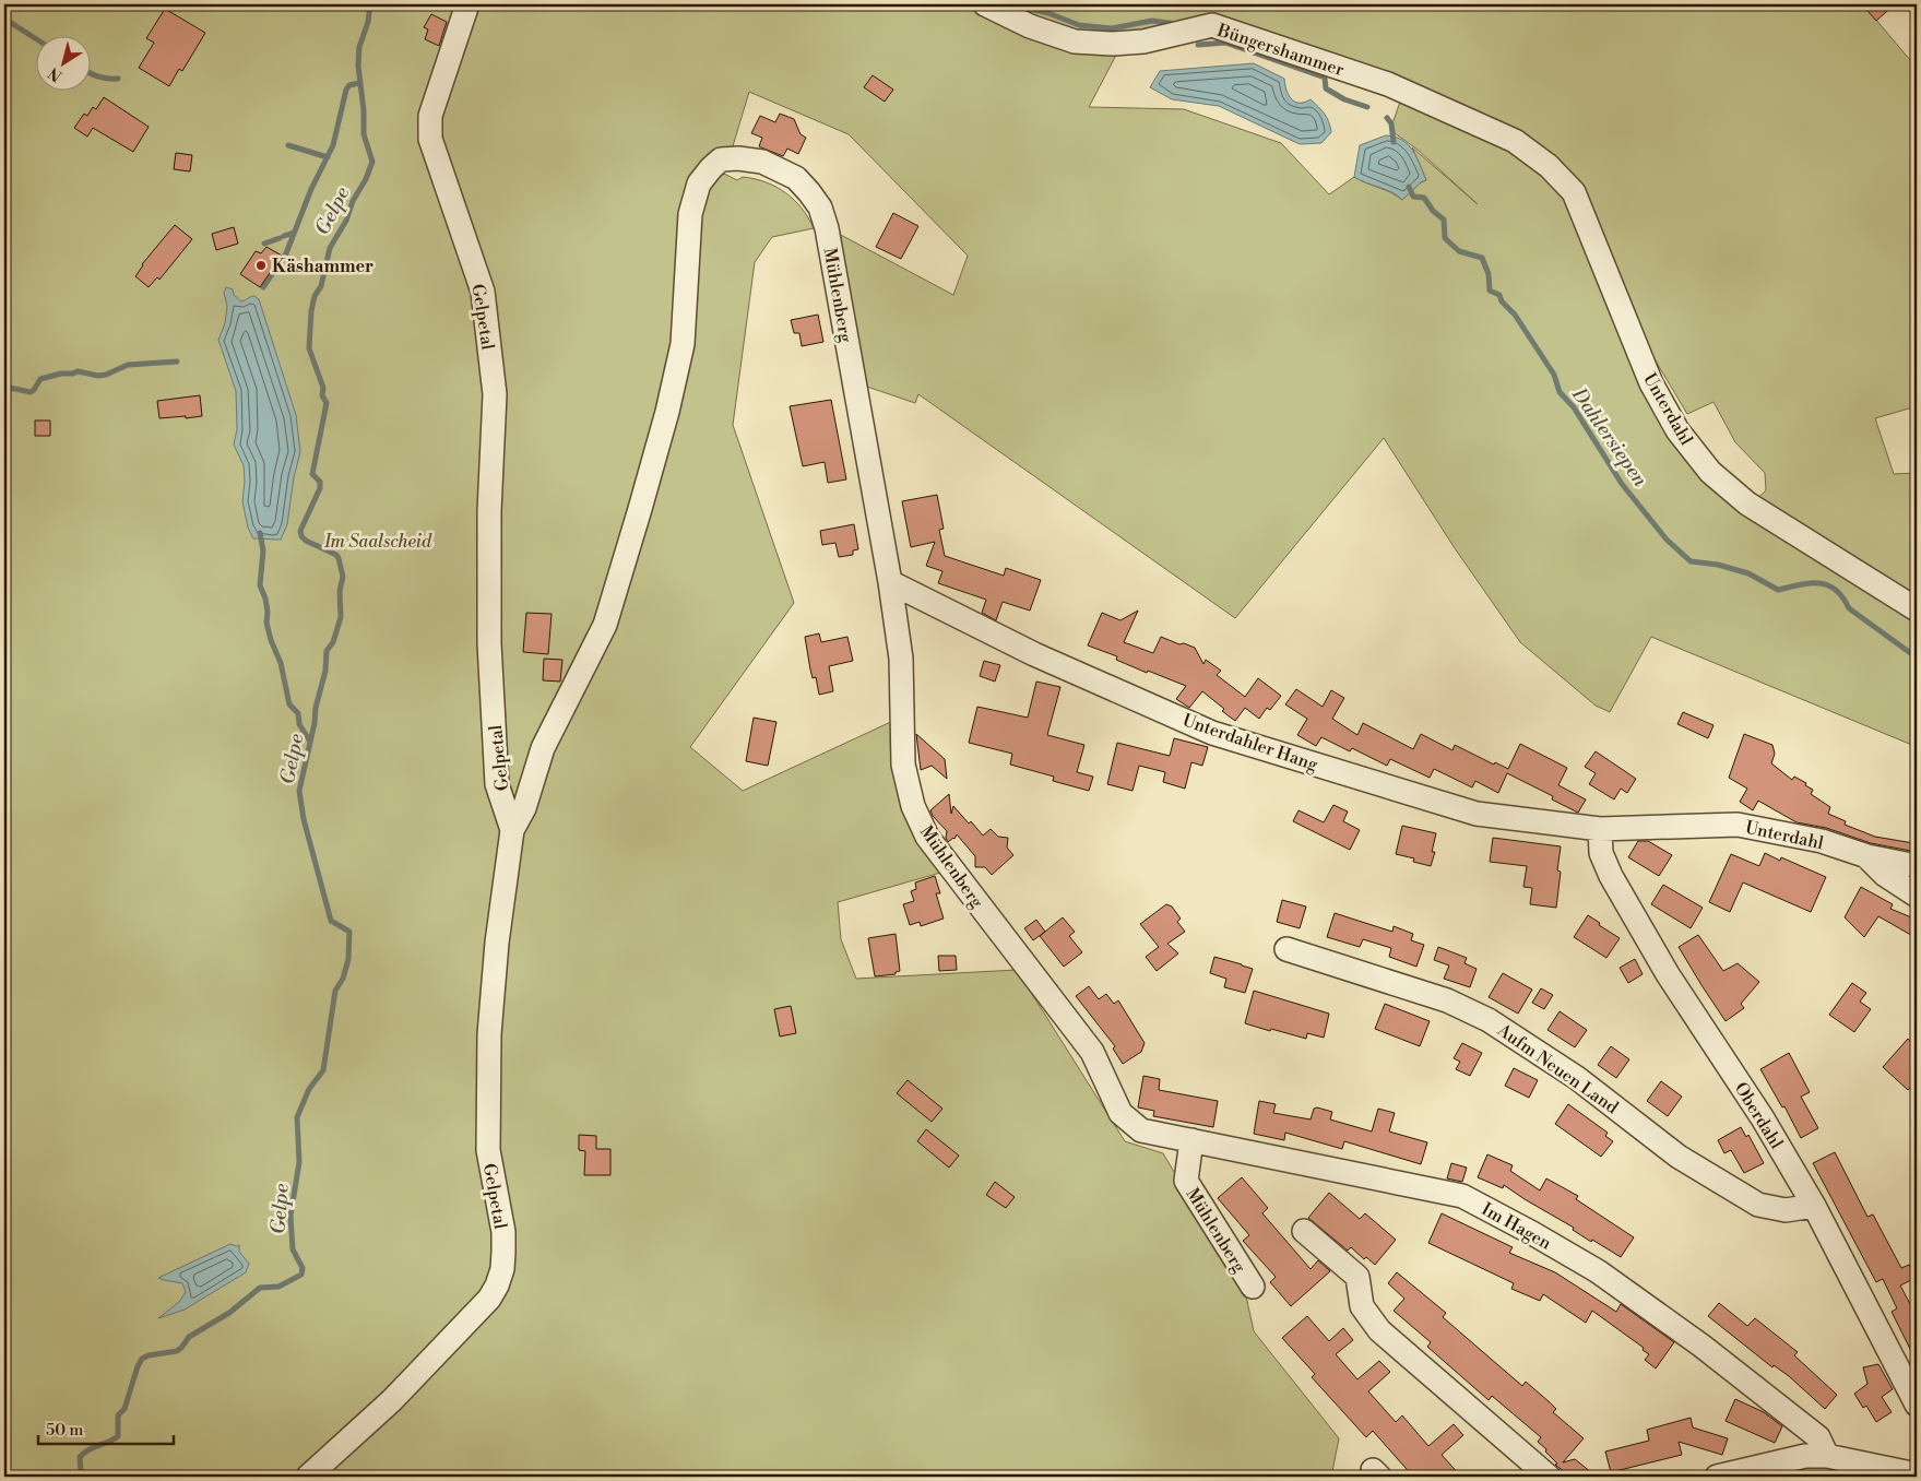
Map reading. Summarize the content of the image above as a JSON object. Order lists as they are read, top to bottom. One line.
{"streets":{"street":["Büngershammer","Mühlenberg","Gelpetal","Unterdahl","Unterdahler Hang","Aufm Neuen Land","Oberdahl","Im Hagen"]},"crossings":[["Büngershammer","Unterdahl"],["Mühlenberg","Gelpetal"],["Mühlenberg","Unterdahler Hang"],["Mühlenberg","Im Hagen"],["Unterdahl","Unterdahler Hang"],["Unterdahl","Oberdahl"],["Unterdahler Hang","Oberdahl"],["Aufm Neuen Land","Oberdahl"]],"water":["Gelpe","Dahlersiepen"],"parks":["Im Saalscheid"],"places":["Käshammer"],"scale_bar":"50 m","north":"bottom left"}
